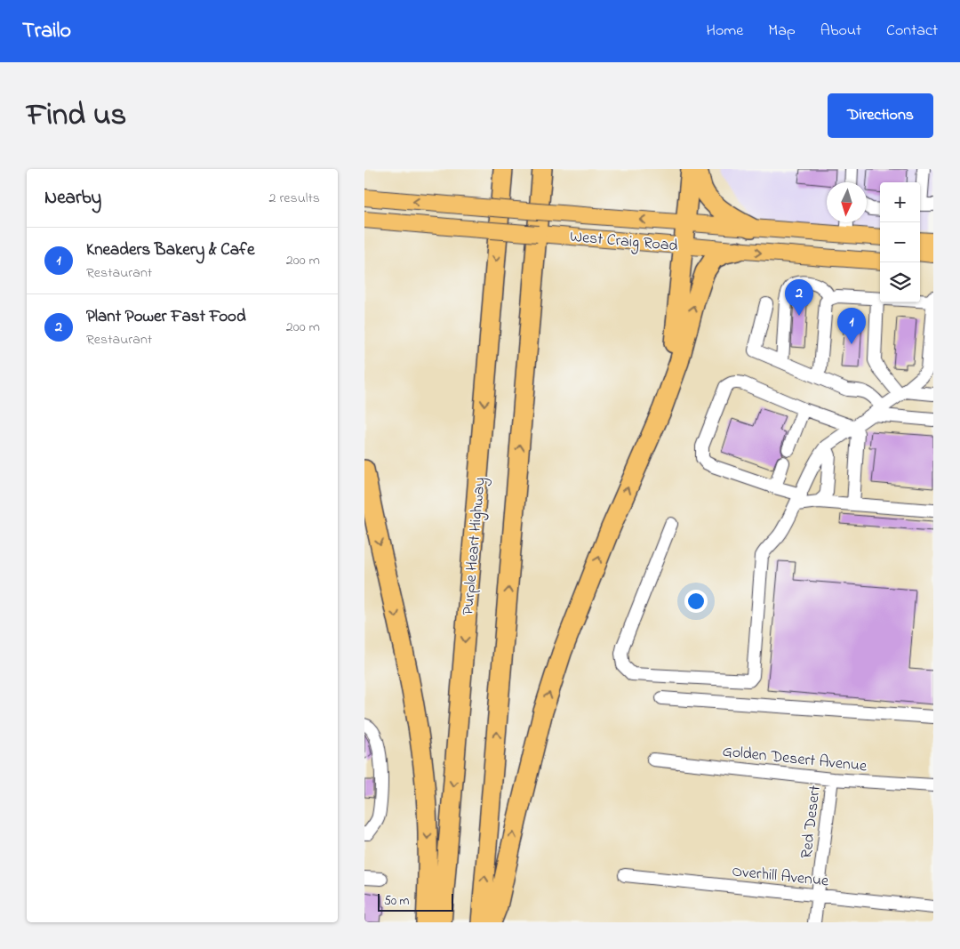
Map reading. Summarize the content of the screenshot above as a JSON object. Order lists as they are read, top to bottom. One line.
{"streets":{"highway":["Purple Heart Highway"],"main road":["West Craig Road"],"street":["Golden Desert Avenue","Red Desert","Overhill Avenue"]},"crossings":[["Golden Desert Avenue","Red Desert"],["Red Desert","Overhill Avenue"]],"scale_bar":"50 m","north":"bottom","page":{"header":"Trailo","nav":["Home","Map","About","Contact"],"title":"Find us","buttons":"Directions","heading":["Nearby","2 results"],"map_buttons":["+","−"],"list":[{"mark":"1","name":"Kneaders Bakery & Cafe","note":"Restaurant","value":"200 m"},{"mark":"2","name":"Plant Power Fast Food","note":"Restaurant","value":"200 m"}],"pins":["2","1"],"scale":"50 m"}}
